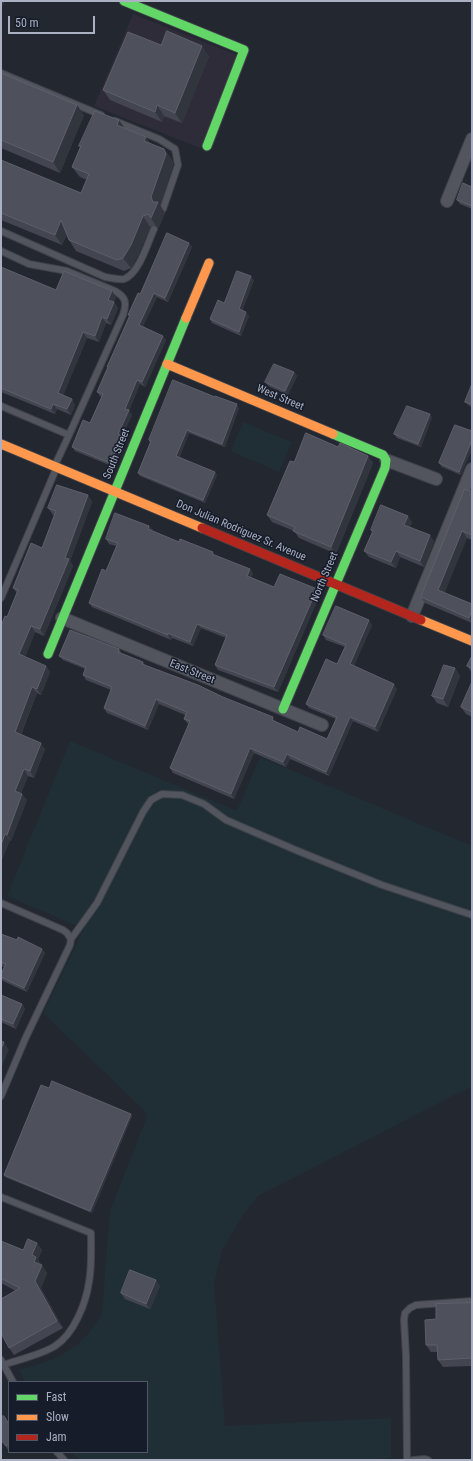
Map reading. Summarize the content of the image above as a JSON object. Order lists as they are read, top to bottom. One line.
{"streets":{"street":["West Street","South Street","Don Julian Rodriguez Sr. Avenue","North Street","East Street"]},"crossings":[["West Street","South Street"],["West Street","North Street"],["South Street","Don Julian Rodriguez Sr. Avenue"],["South Street","East Street"],["Don Julian Rodriguez Sr. Avenue","North Street"],["North Street","East Street"]],"legend":["Fast","Slow","Jam"],"scale_bar":"50 m"}
